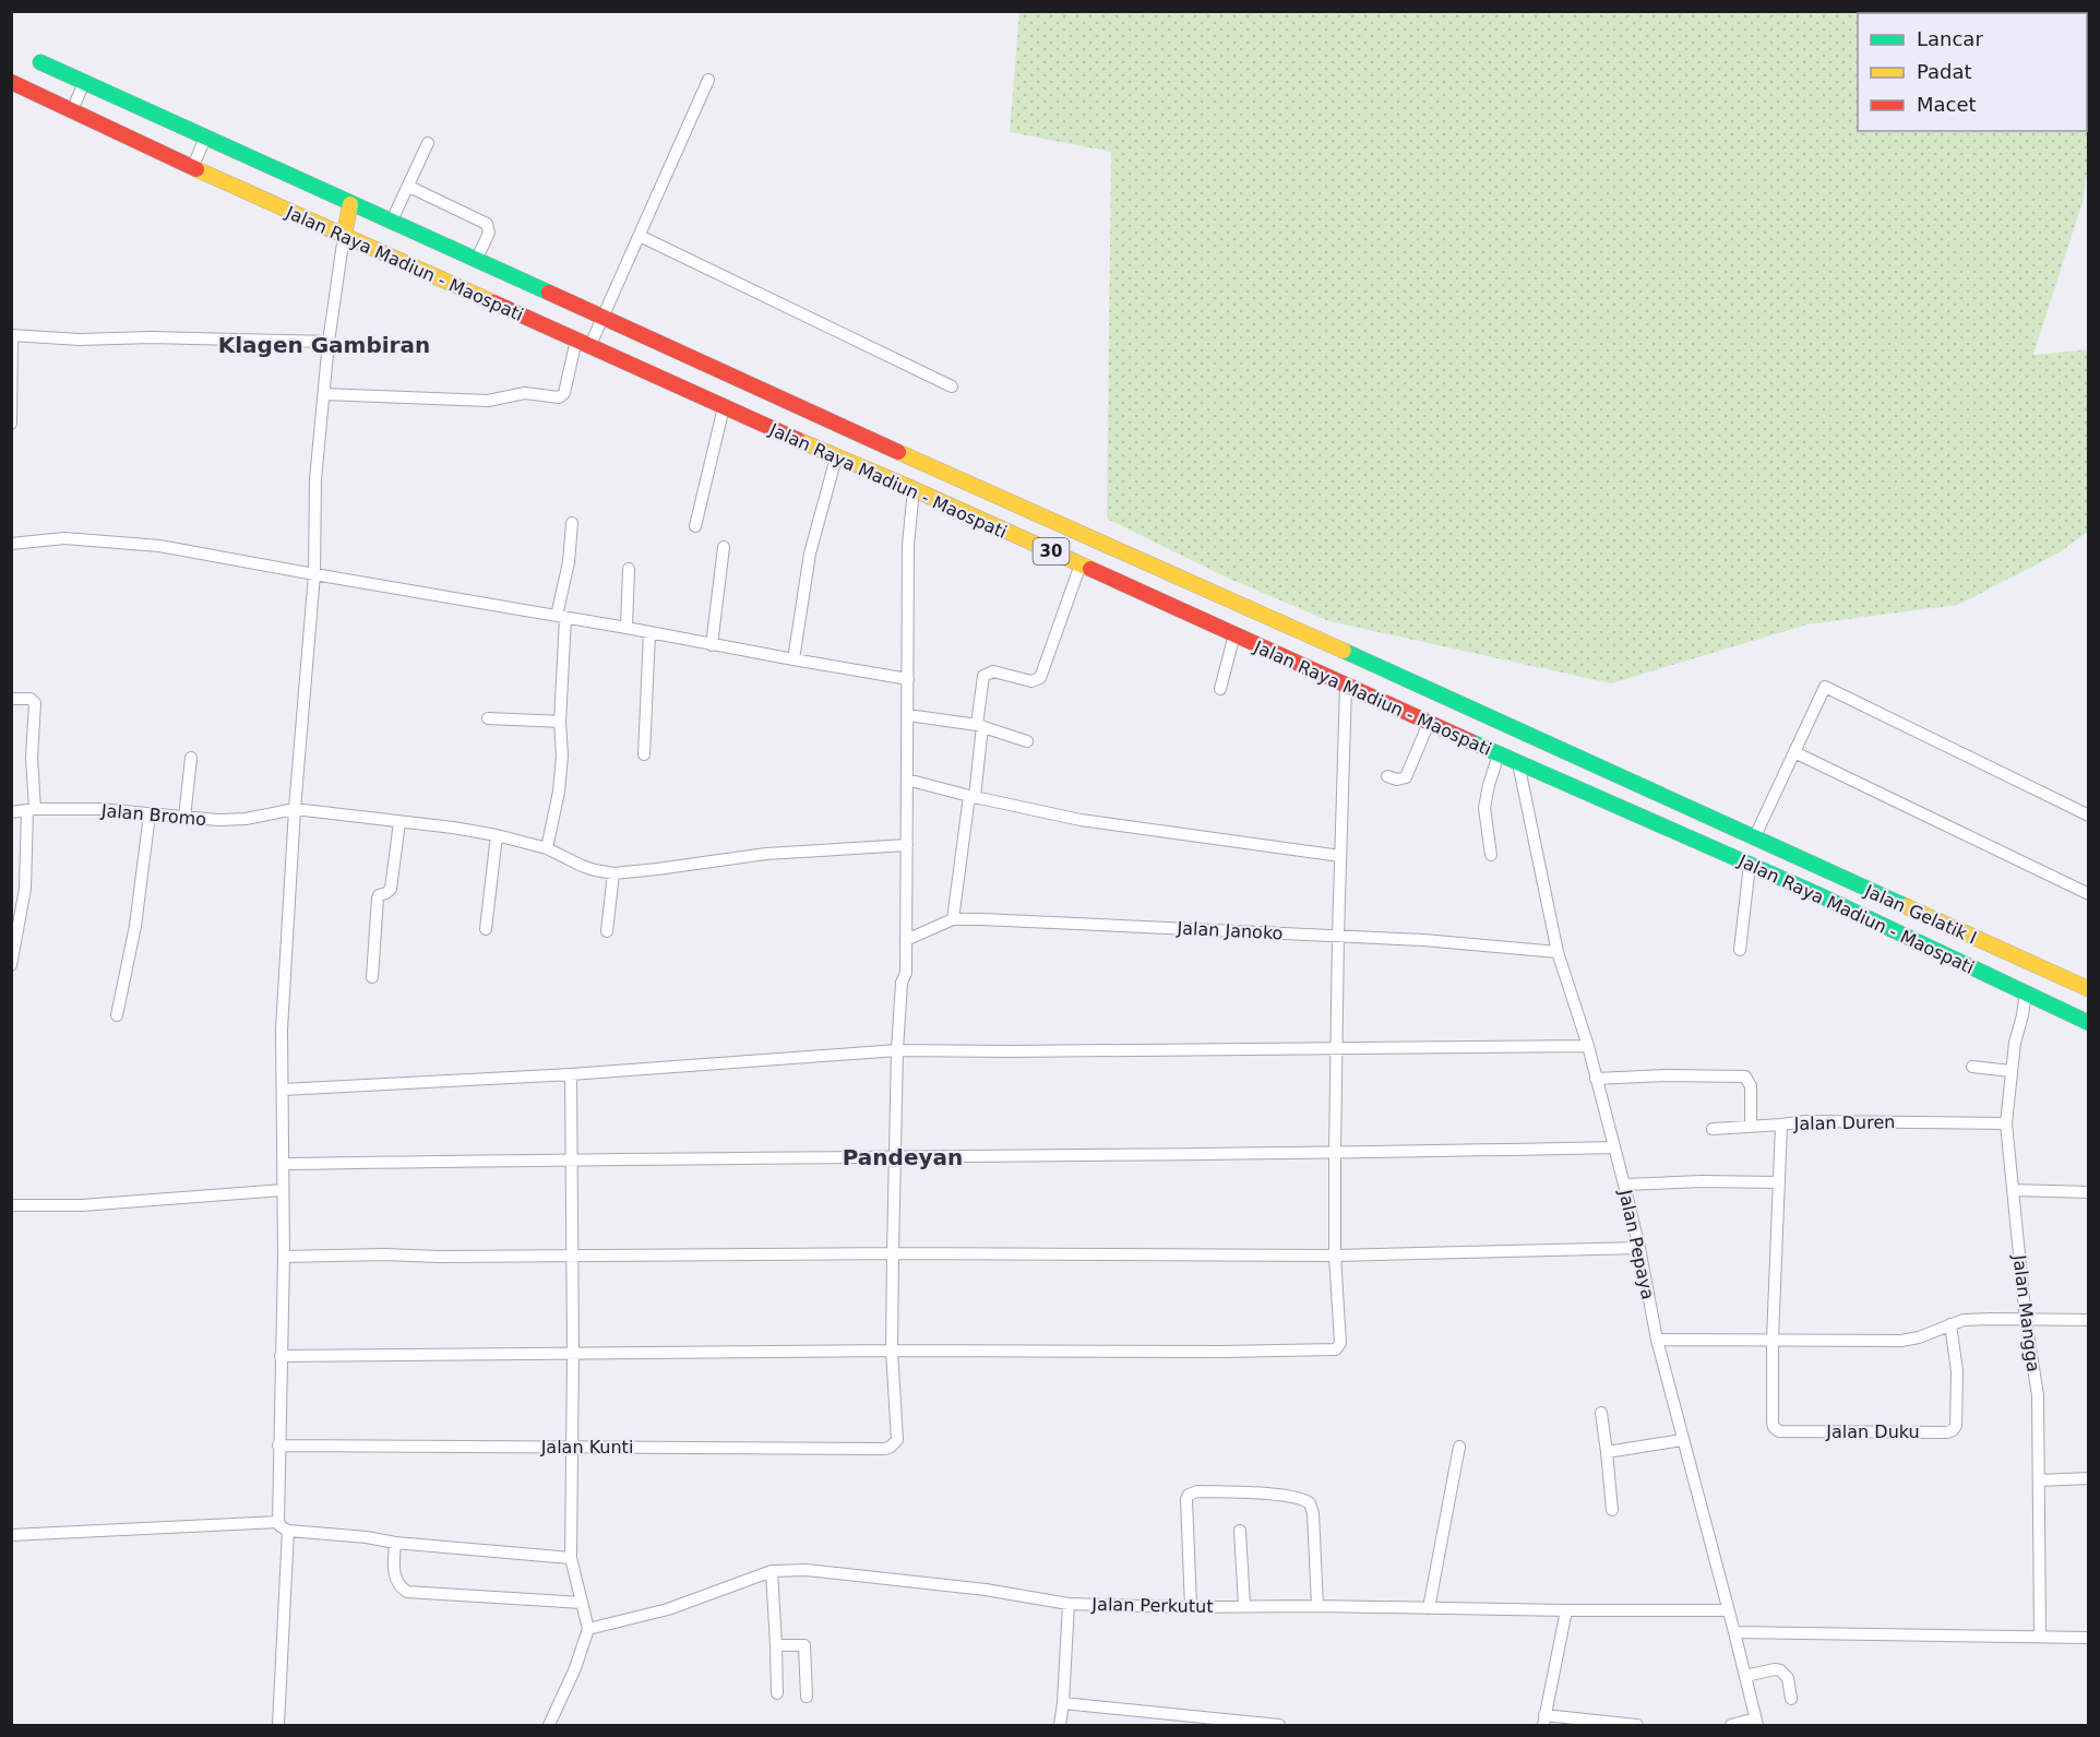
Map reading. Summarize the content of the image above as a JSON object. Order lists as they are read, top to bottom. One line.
{"streets":{"main road":["Jalan Raya Madiun - Maospati","30","Jalan Gelatik I"],"street":["Jalan Bromo","Jalan Janoko","Jalan Duren","Jalan Pepaya","Jalan Mangga","Jalan Duku","Jalan Kunti","Jalan Perkutut"]},"crossings":[["Jalan Raya Madiun - Maospati","Jalan Pepaya"],["Jalan Raya Madiun - Maospati","Jalan Mangga"],["Jalan Janoko","Jalan Pepaya"],["Jalan Duren","Jalan Mangga"],["Jalan Duren","Jalan Duku"],["Jalan Pepaya","Jalan Perkutut"]],"districts":["Klagen Gambiran","Pandeyan"],"legend":["Lancar","Padat","Macet"]}
